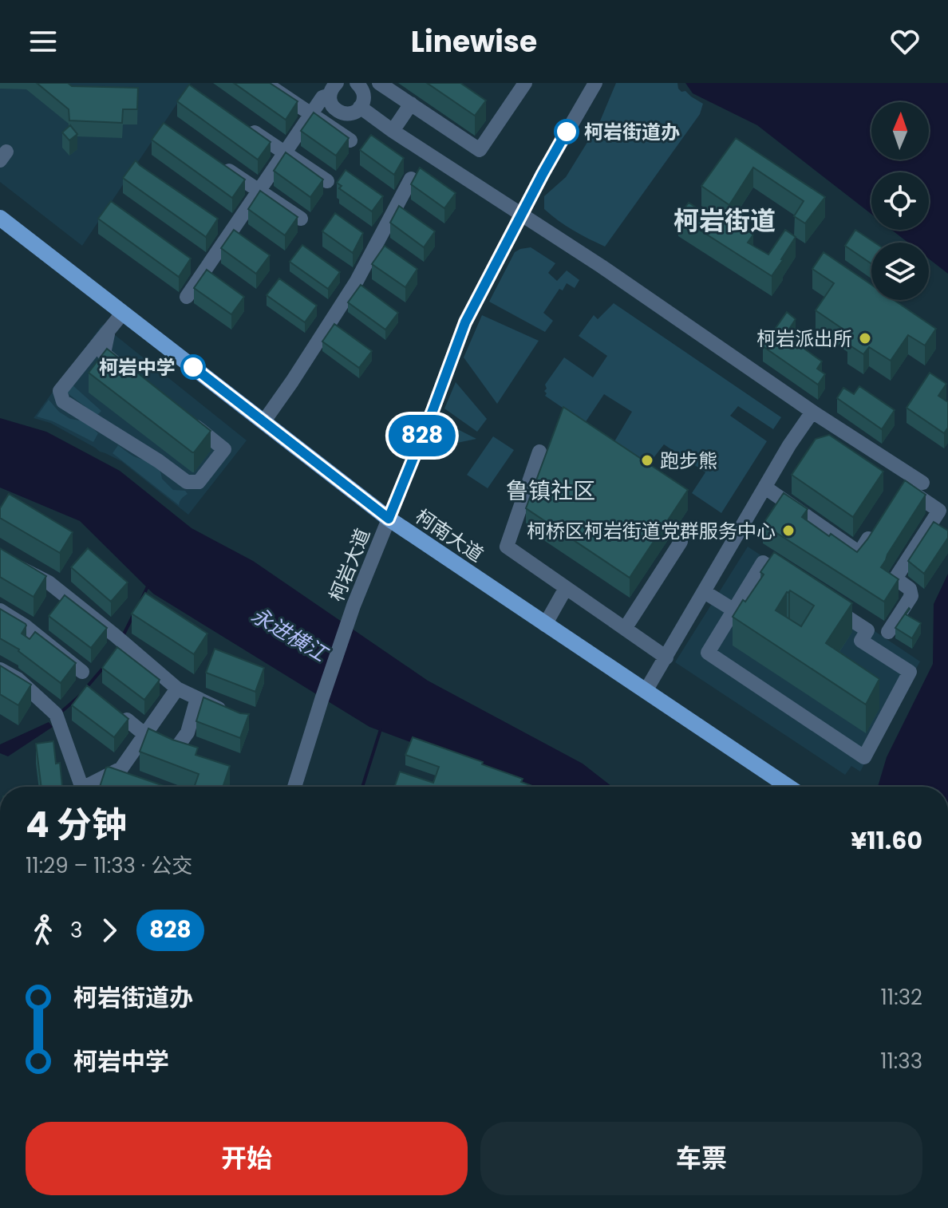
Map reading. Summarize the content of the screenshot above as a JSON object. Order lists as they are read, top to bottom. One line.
{"streets":{"main road":["柯南大道"],"street":["柯岩大道"]},"crossings":[["柯南大道","柯岩大道"]],"districts":["柯岩街道","鲁镇社区"],"water":["永进横江"],"places":["柯岩街道办","柯岩派出所","柯岩中学","跑步熊","柯桥区柯岩街道党群服务中心"],"lines":["bus line 828"],"north":"top","page":{"header":"Linewise","on_map":"828","heading":["4 分钟","11:29 – 11:33 · 公交","¥11.60"],"legs":["3","828"],"list":[{"name":"柯岩街道办","value":"11:32"},{"name":"柯岩中学","value":"11:33"}],"buttons":["开始","车票"]}}
